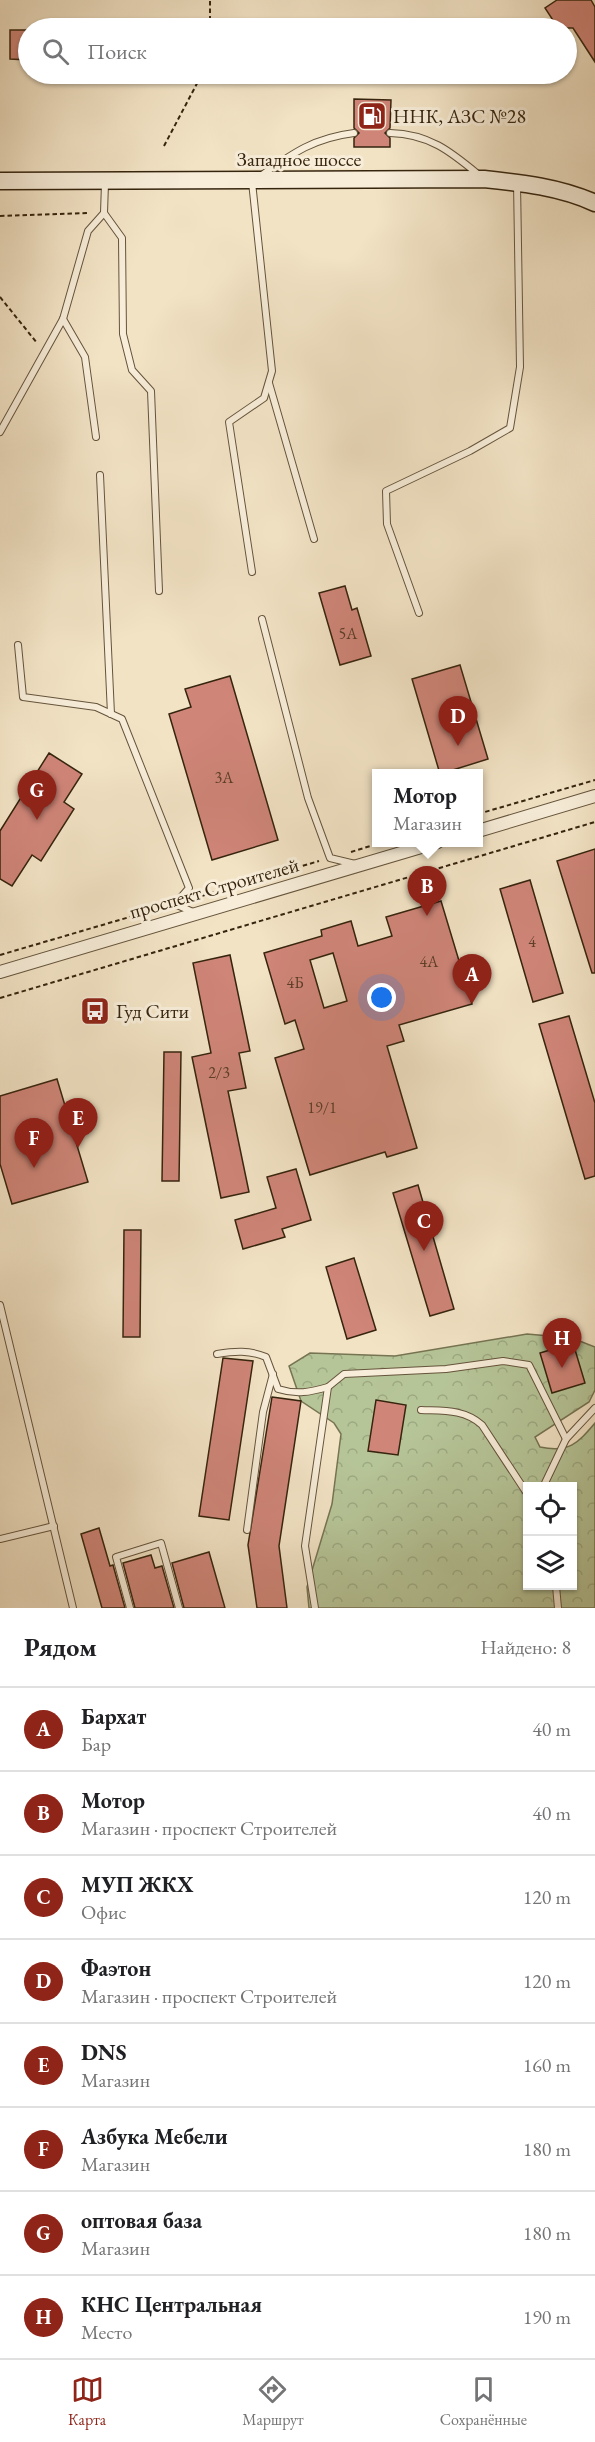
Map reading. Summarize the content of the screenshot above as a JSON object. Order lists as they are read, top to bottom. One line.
{"streets":{"main road":["Западное шоссе"],"street":["проспект Строителей"]},"places":{"fuel station":["ННК, АЗС №28"],"bus stop":["Гуд Сити"]},"house_numbers":["5А","3А","4","4А","4Б","2/3","19/1"],"page":{"search":"Поиск","pins":["D","G","B","A","E","F","C","H"],"popup":["Мотор","Магазин"],"heading":["Рядом","Найдено: 8"],"list":[{"mark":"A","name":"Бархат","note":"Бар","value":"40 m"},{"mark":"B","name":"Мотор","note":"Магазин · проспект Строителей","value":"40 m"},{"mark":"C","name":"МУП ЖКХ","note":"Офис","value":"120 m"},{"mark":"D","name":"Фаэтон","note":"Магазин · проспект Строителей","value":"120 m"},{"mark":"E","name":"DNS","note":"Магазин","value":"160 m"},{"mark":"F","name":"Азбука Мебели","note":"Магазин","value":"180 m"},{"mark":"G","name":"оптовая база","note":"Магазин","value":"180 m"},{"mark":"H","name":"КНС Центральная","note":"Место","value":"190 m"}],"nav":["Карта","Маршрут","Сохранённые"]}}
